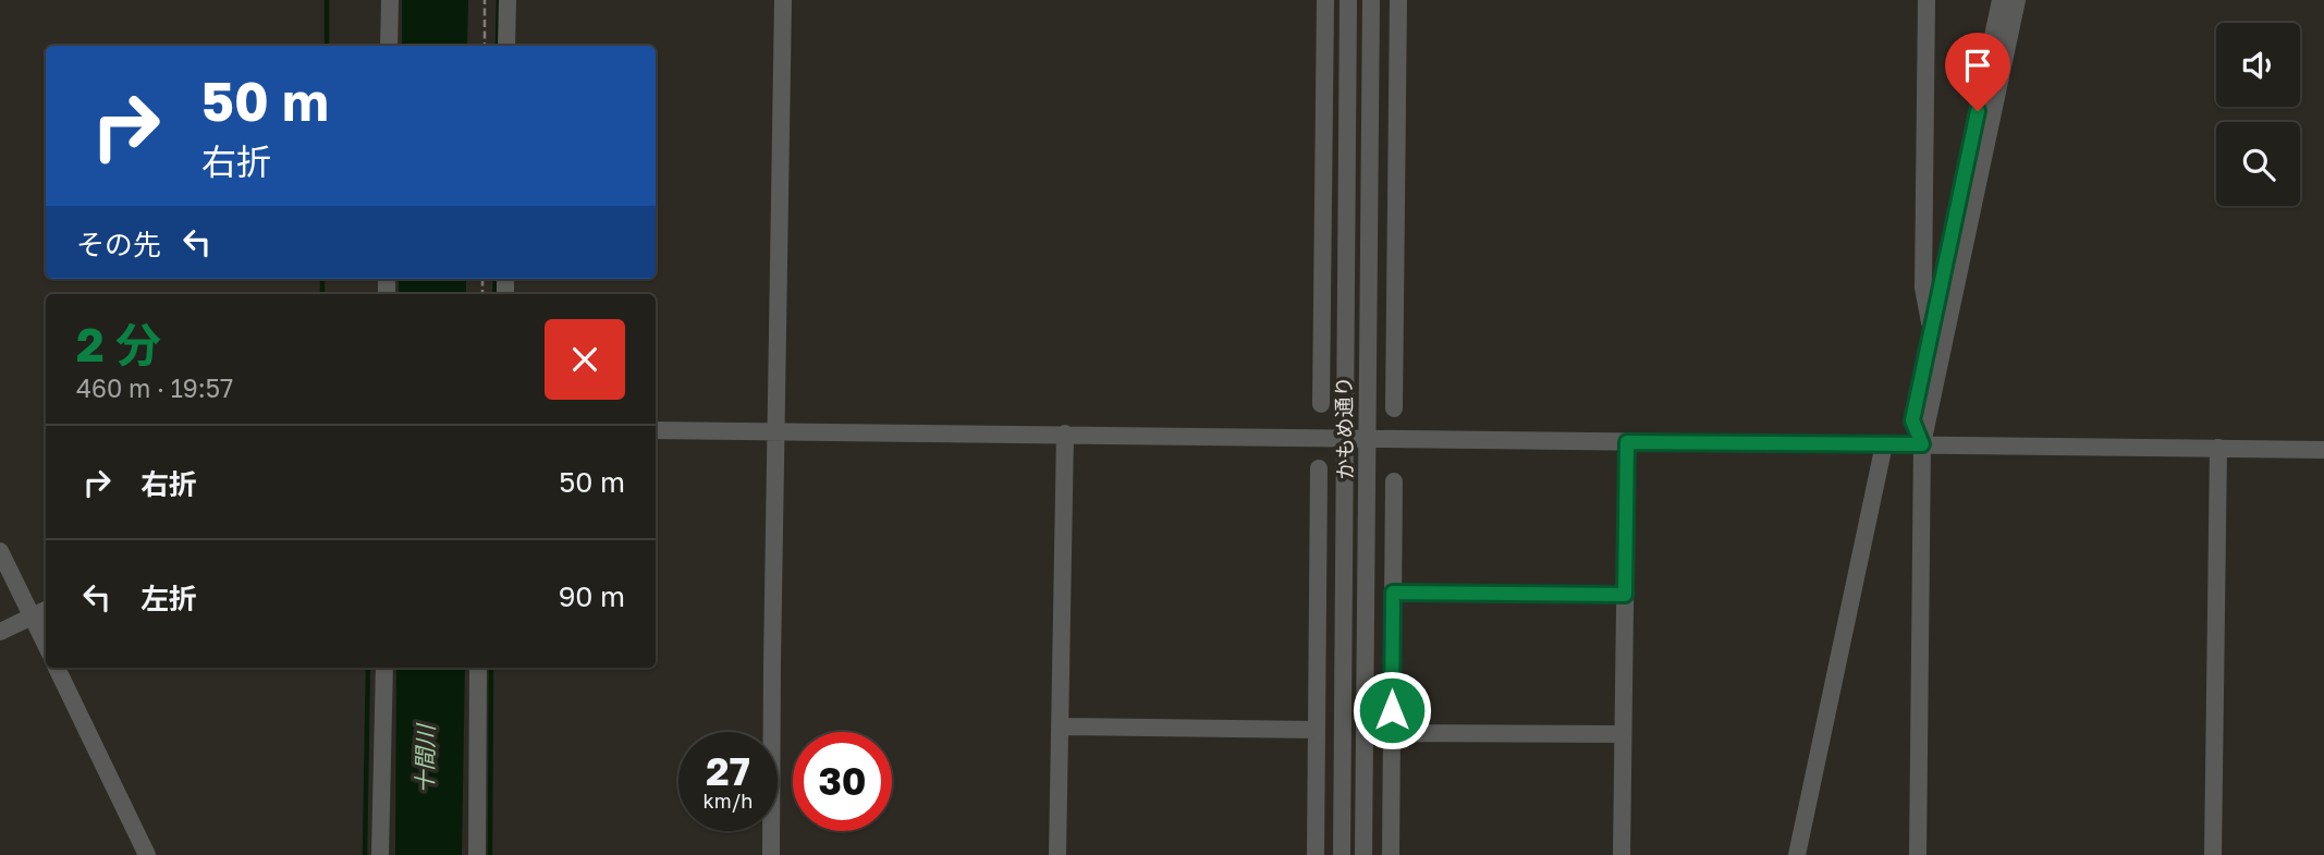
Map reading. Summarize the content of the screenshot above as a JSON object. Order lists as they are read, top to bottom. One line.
{"streets":{"street":["かもめ通り"]},"water":["十間川"],"page":{"turn":["50 m","右折"],"then":"その先","heading":["2 分","460 m · 19:57"],"list":[{"name":"右折","value":"50 m"},{"name":"左折","value":"90 m"}],"speed":"27 km/h","limit":"30"}}
